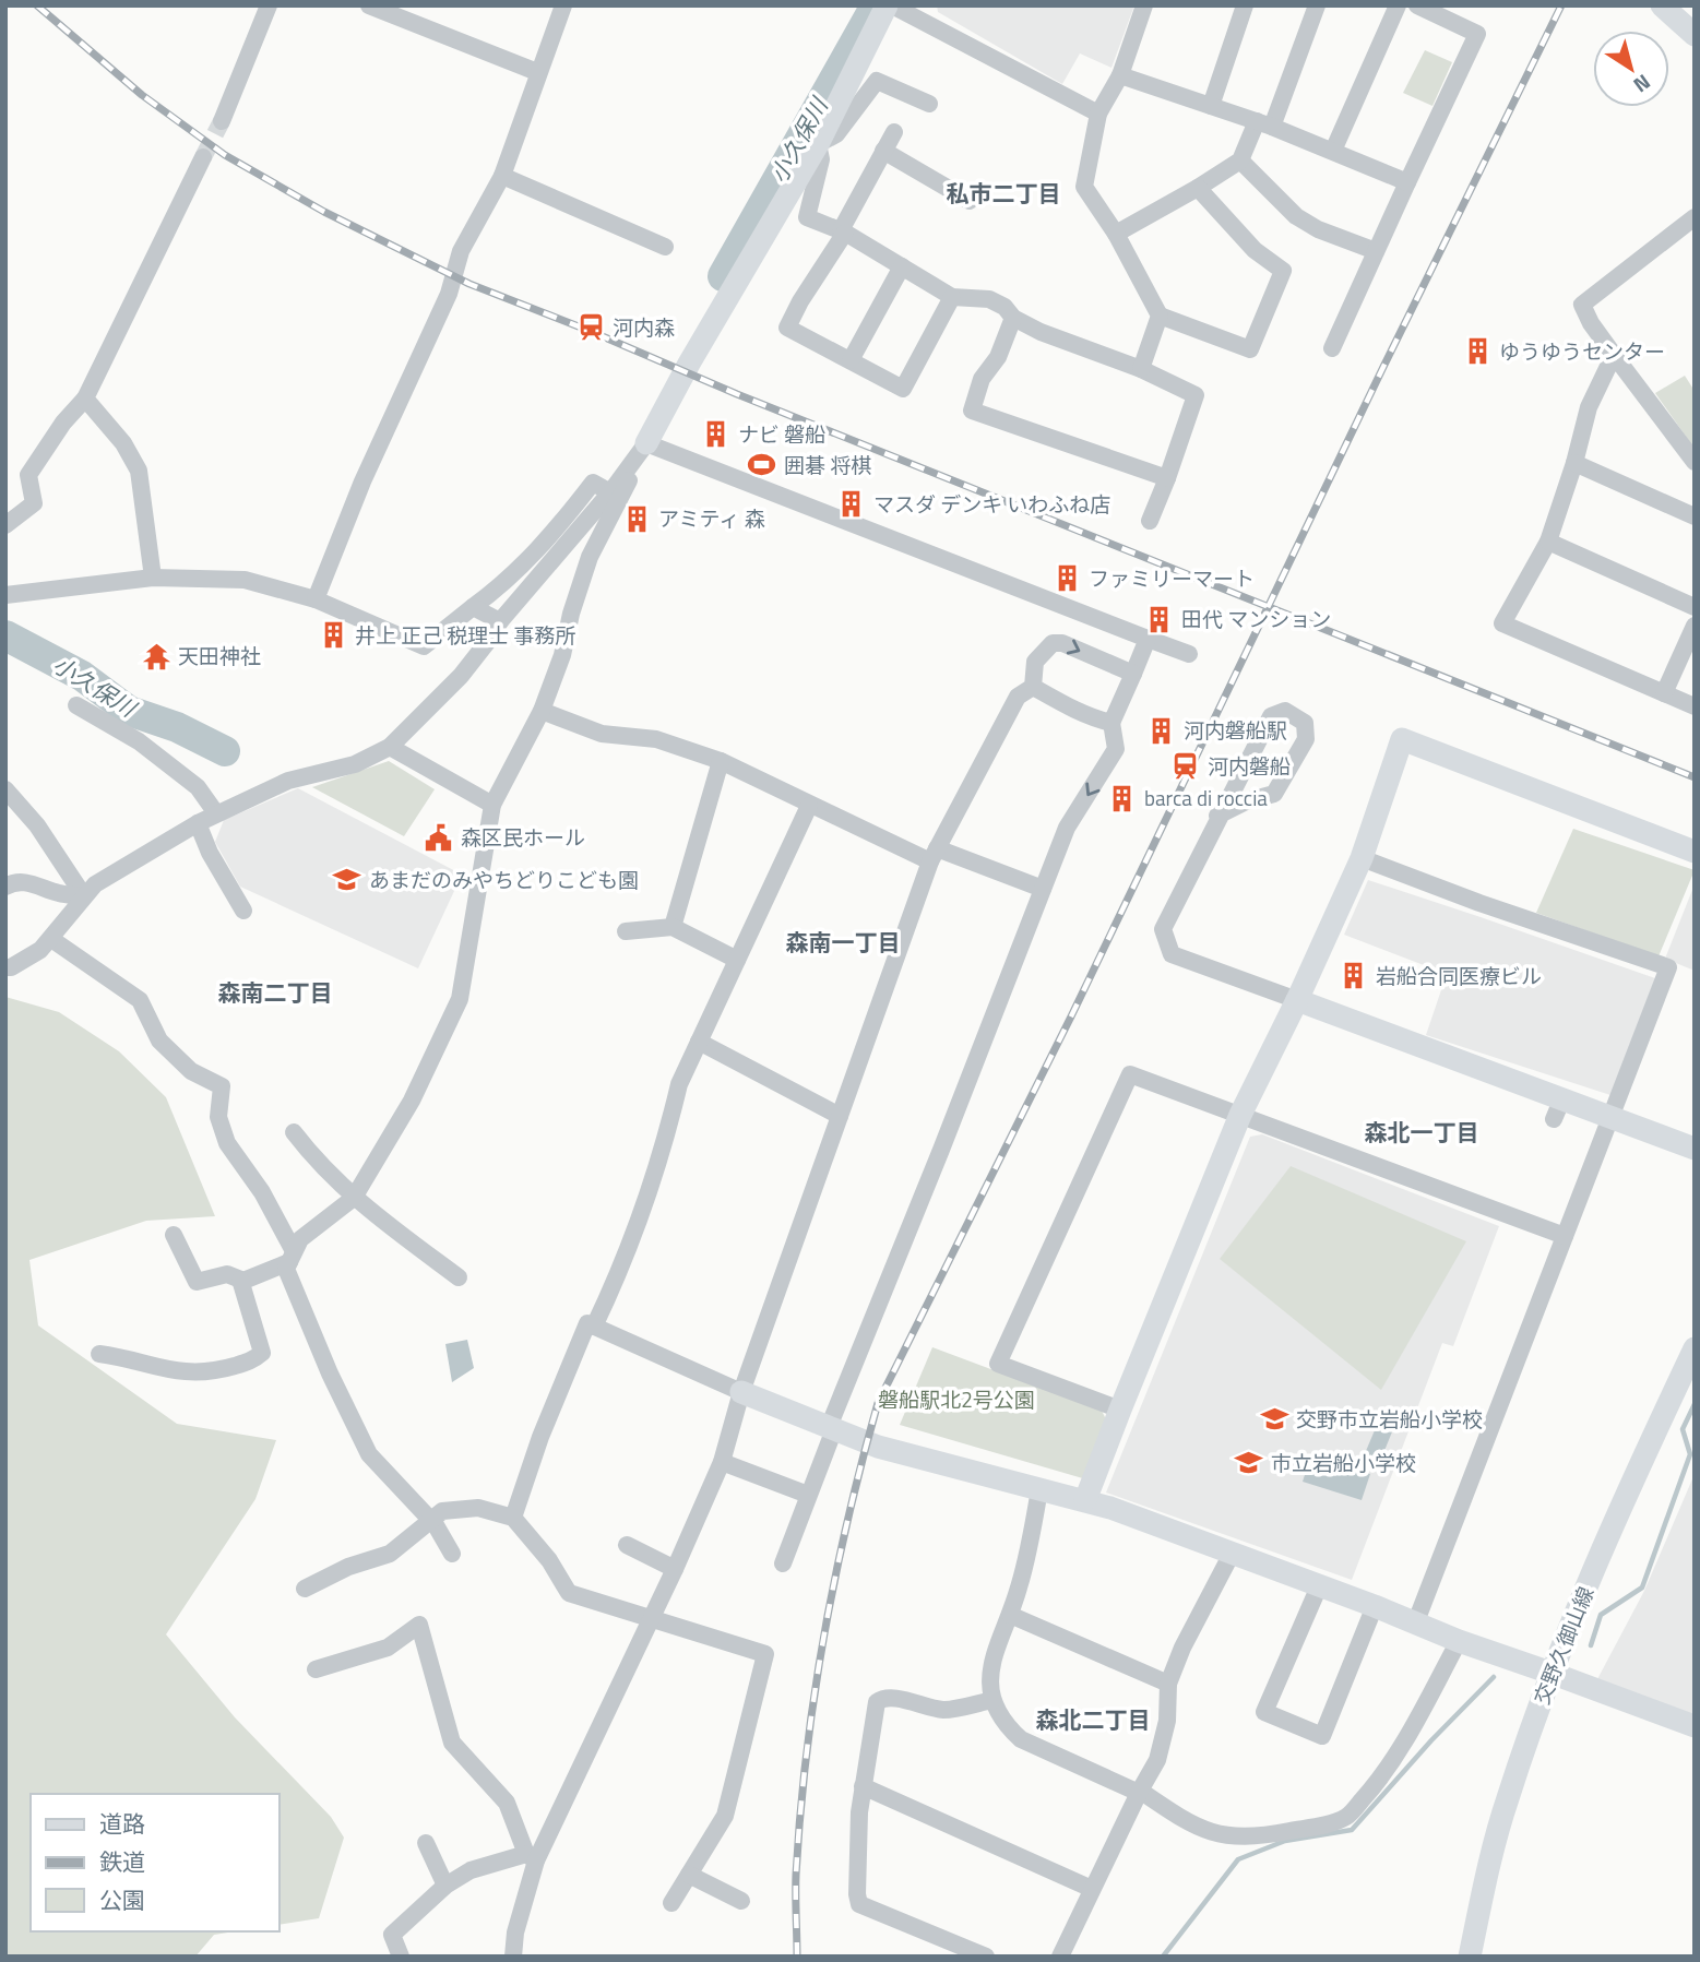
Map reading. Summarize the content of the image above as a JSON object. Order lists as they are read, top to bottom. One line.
{"streets":{"street":["交野久御山線"]},"districts":["私市二丁目","森南一丁目","森南二丁目","森北一丁目","森北二丁目"],"water":["小久保川"],"parks":["磐船駅北2号公園"],"places":{"station":["河内森","河内磐船"],"building":["ゆうゆうセンター","ナビ 磐船","マスダ デンキ いわふね店","アミティ 森","ファミリーマート","田代 マンション","井上 正己 税理士 事務所","河内磐船駅","barca di roccia","岩船合同医療ビル"],"sports":["囲碁 将棋"],"temple":["天田神社"],"public building":["森区民ホール"],"school or university":["あまだのみやちどりこども園","交野市立岩船小学校","市立岩船小学校"]},"legend":["道路","鉄道","公園"],"north":"bottom right"}
